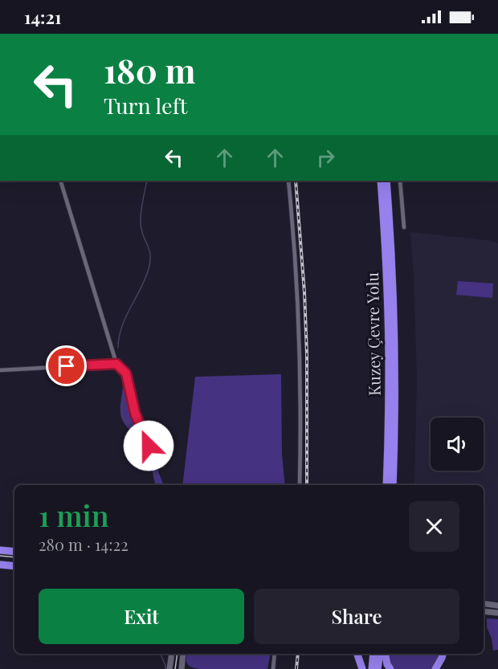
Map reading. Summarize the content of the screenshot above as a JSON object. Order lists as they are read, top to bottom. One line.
{"streets":{"highway":["Kuzey Çevre Yolu"]},"page":{"status":"14:21","turn":["180 m","Turn left"],"heading":["1 min","280 m · 14:22"],"buttons":["Exit","Share"]}}
